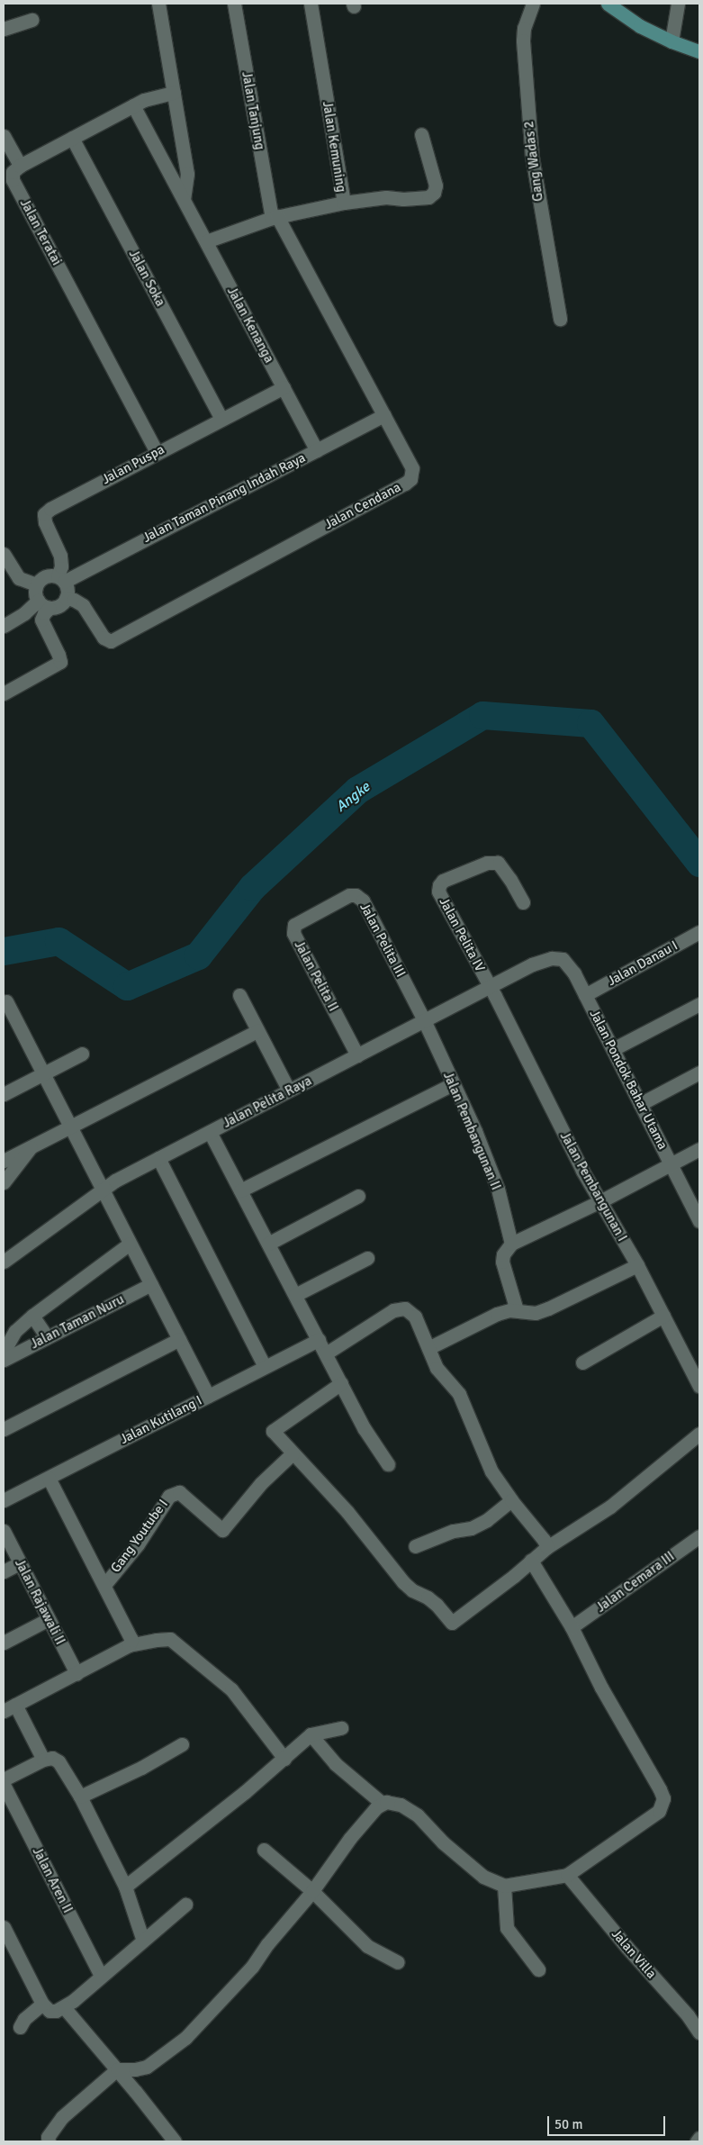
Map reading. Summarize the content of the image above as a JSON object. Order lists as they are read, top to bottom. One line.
{"streets":{"street":["Jalan Tanjung","Jalan Kemuning","Gang Wadas 2","Jalan Teratai","Jalan Soka","Jalan Kenanga","Jalan Puspa","Jalan Taman Pinang Indah Raya","Jalan Cendana","Jalan Pelita IV","Jalan Pelita III","Jalan Danau I","Jalan Pelita II","Jalan Pondok Bahar Utama","Jalan Pelita Raya","Jalan Pembangunan II","Jalan Pembangunan I","Jalan Taman Nuru","Jalan Kutilang I","Gang Youtube I","Jalan Cemara III","Jalan Rajawali II","Jalan Aren II","Jalan Villa"]},"crossings":[["Jalan Tanjung","Jalan Kemuning"],["Jalan Tanjung","Jalan Cendana"],["Jalan Kemuning","Jalan Kenanga"],["Jalan Kemuning","Jalan Cendana"],["Jalan Teratai","Jalan Puspa"],["Jalan Soka","Jalan Puspa"],["Jalan Kenanga","Jalan Puspa"],["Jalan Kenanga","Jalan Taman Pinang Indah Raya"],["Jalan Puspa","Jalan Taman Pinang Indah Raya"],["Jalan Puspa","Jalan Cendana"],["Jalan Taman Pinang Indah Raya","Jalan Cendana"],["Jalan Pelita IV","Jalan Pelita Raya"],["Jalan Pelita IV","Jalan Pembangunan I"],["Jalan Pelita III","Jalan Pelita II"],["Jalan Pelita III","Jalan Pelita Raya"],["Jalan Pelita III","Jalan Pembangunan II"],["Jalan Danau I","Jalan Pondok Bahar Utama"],["Jalan Pelita II","Jalan Pelita Raya"],["Jalan Pondok Bahar Utama","Jalan Pelita Raya"],["Jalan Pelita Raya","Jalan Pembangunan II"],["Jalan Pelita Raya","Jalan Pembangunan I"]],"water":["Angke"],"scale_bar":"50 m"}
